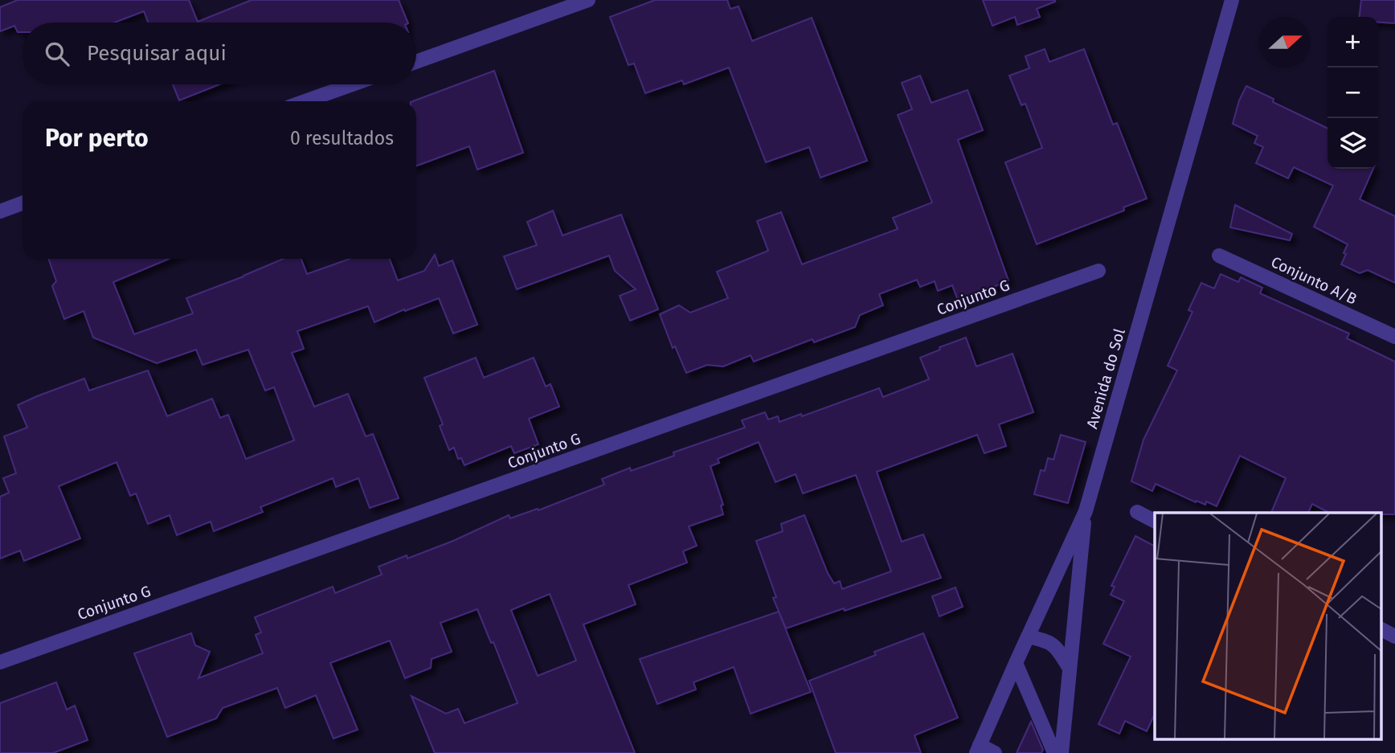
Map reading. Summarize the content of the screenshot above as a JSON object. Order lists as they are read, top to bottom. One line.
{"streets":{"street":["Conjunto A/B","Conjunto G","Avenida do Sol"]},"north":"right","page":{"map_buttons":["+","−"],"search":"Pesquisar aqui","heading":["Por perto","0 resultados"]}}
